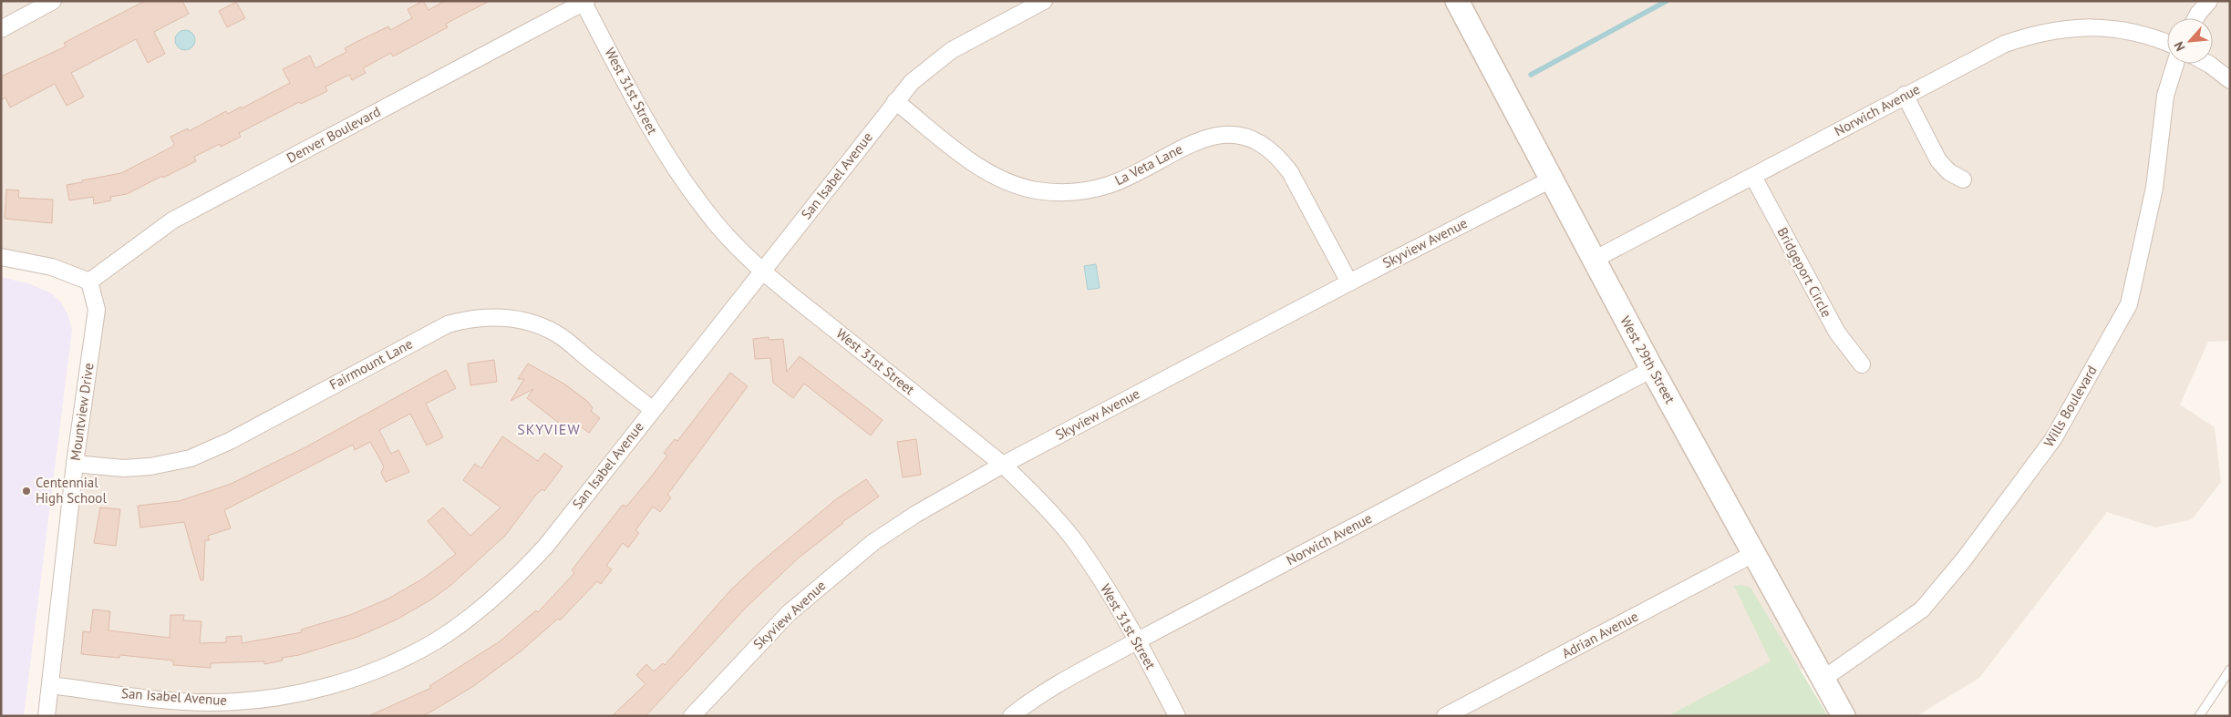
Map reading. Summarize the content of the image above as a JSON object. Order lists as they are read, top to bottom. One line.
{"streets":{"street":["West 31st Street","Norwich Avenue","Denver Boulevard","La Veta Lane","San Isabel Avenue","Skyview Avenue","Bridgeport Circle","West 29th Street","Fairmount Lane","Wills Boulevard","Mountview Drive","Adrian Avenue"]},"crossings":[["West 31st Street","Norwich Avenue"],["West 31st Street","Denver Boulevard"],["West 31st Street","San Isabel Avenue"],["West 31st Street","Skyview Avenue"],["Norwich Avenue","Bridgeport Circle"],["Norwich Avenue","West 29th Street"],["Denver Boulevard","Mountview Drive"],["La Veta Lane","San Isabel Avenue"],["La Veta Lane","Skyview Avenue"],["San Isabel Avenue","Fairmount Lane"],["San Isabel Avenue","Mountview Drive"],["Skyview Avenue","West 29th Street"],["West 29th Street","Wills Boulevard"],["West 29th Street","Adrian Avenue"],["Fairmount Lane","Mountview Drive"]],"districts":["SKYVIEW"],"places":["Centennial High School"],"north":"bottom left"}
